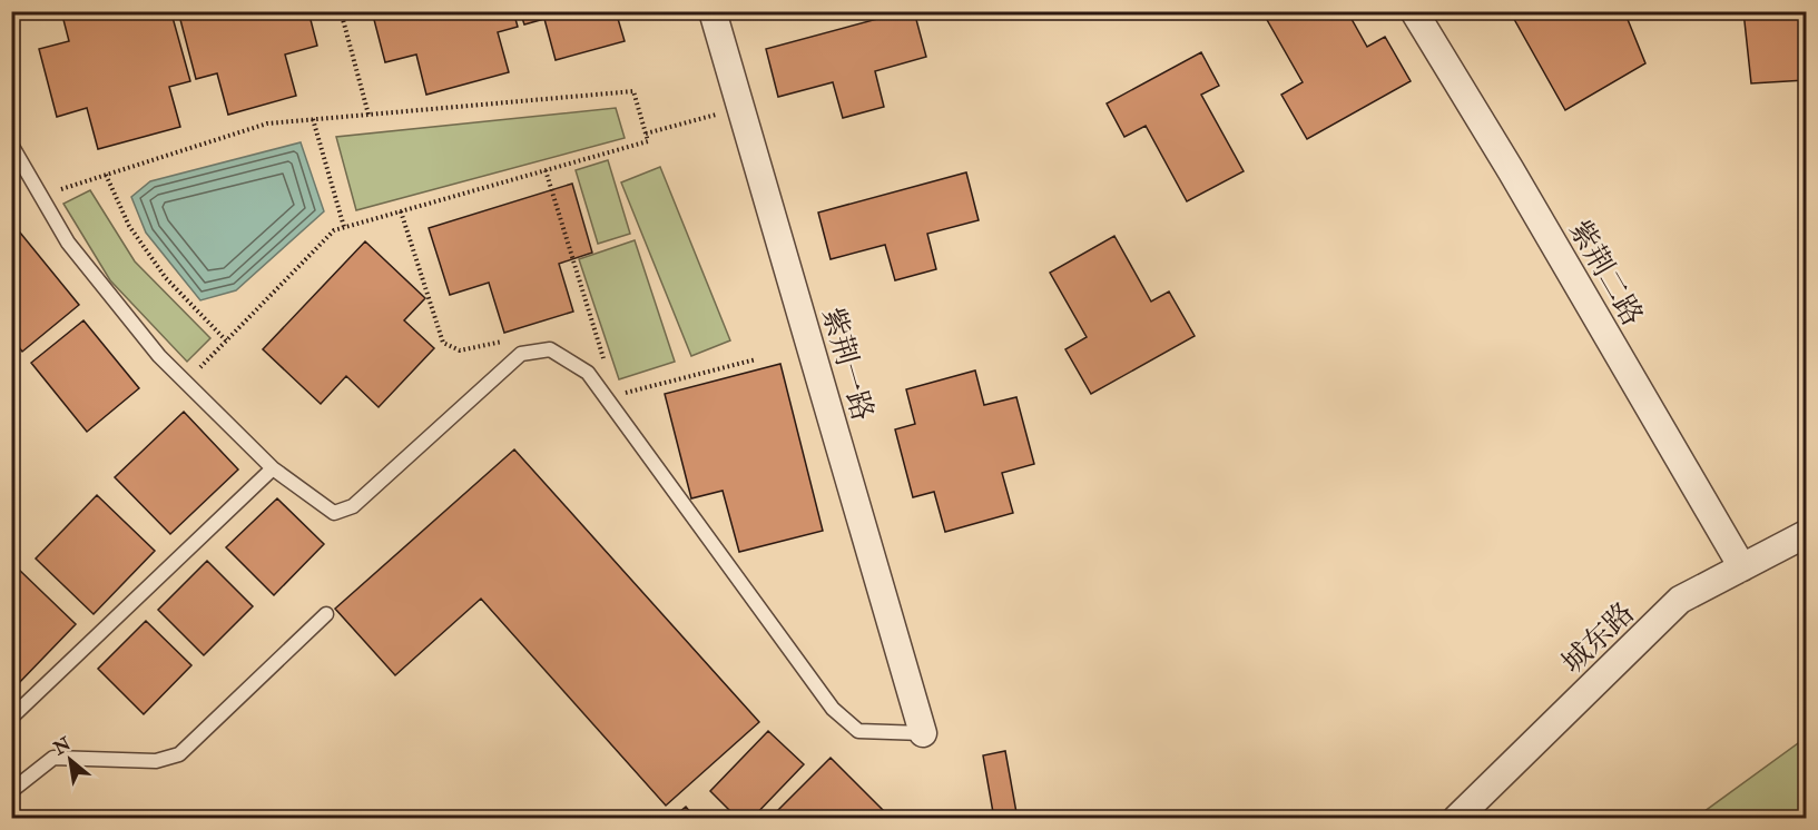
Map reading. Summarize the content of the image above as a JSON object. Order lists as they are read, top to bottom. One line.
{"streets":{"street":["紫荆二路","紫荆一路","城东路"]},"crossings":[["紫荆二路","城东路"]],"north":"top left"}
